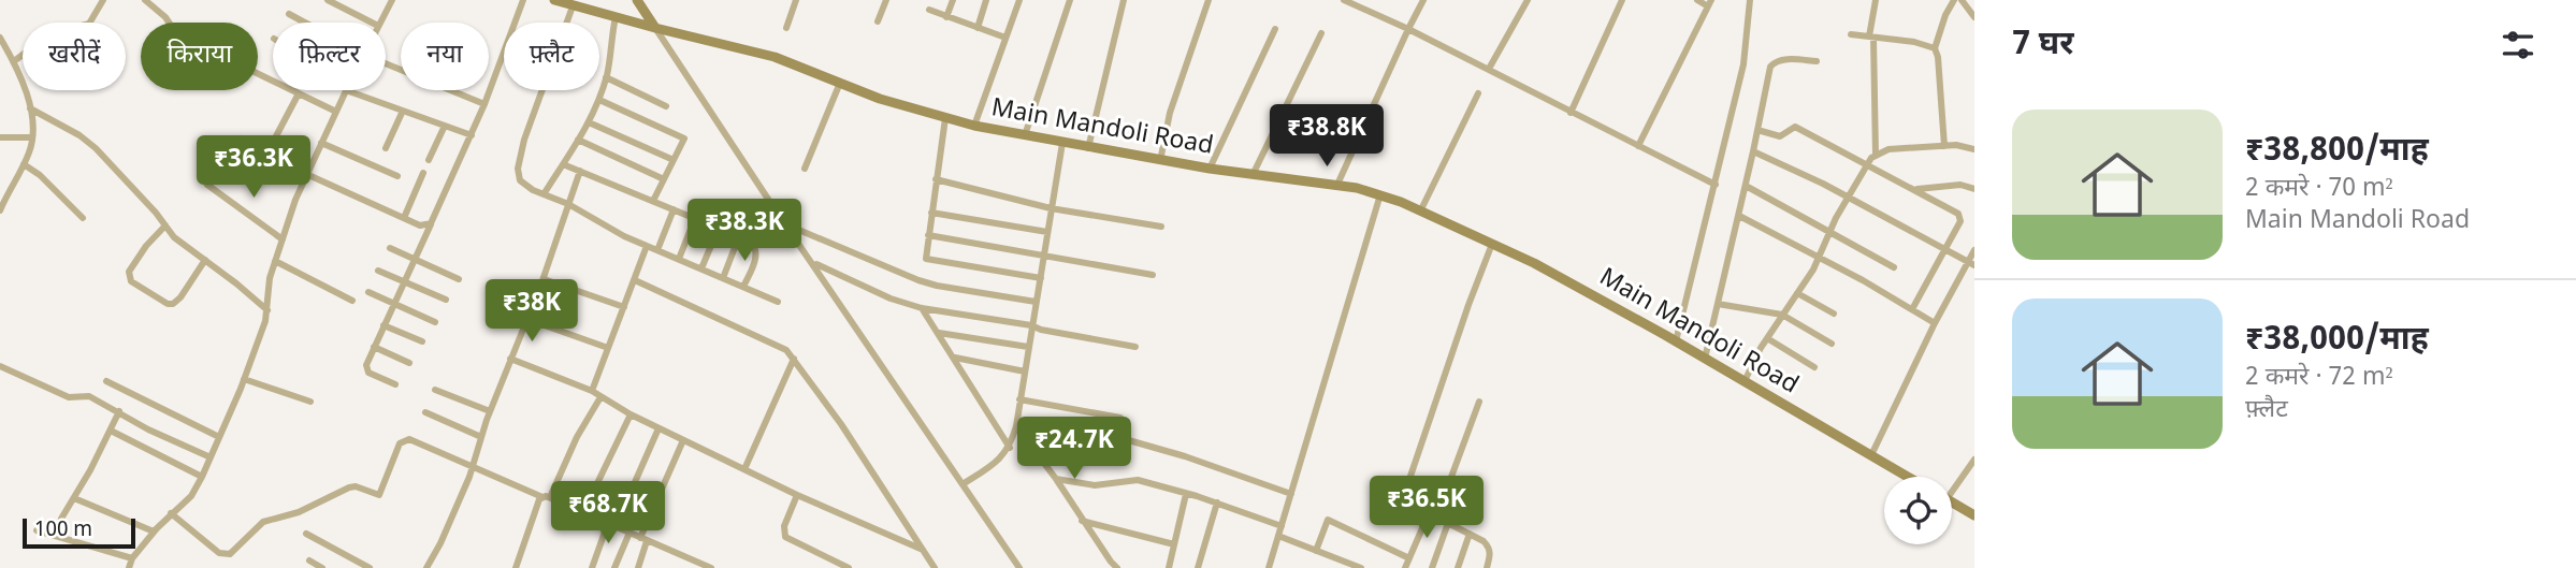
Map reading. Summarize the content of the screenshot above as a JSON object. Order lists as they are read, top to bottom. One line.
{"streets":{"street":["Main Mandoli Road"]},"scale_bar":"100 m","page":{"heading":"7 घर","chip":["खरीदें","किराया","फ़िल्टर","नया","फ़्लैट"],"list":[{"name":"₹38,800/माह","note":"2 कमरे · 70 m² · Main Mandoli Road"},{"name":"₹38,000/माह","note":"2 कमरे · 72 m² · फ़्लैट"}],"price":["₹38.8K","₹36.3K","₹38.3K","₹38K","₹24.7K","₹36.5K","₹68.7K"],"scale":"100 m"}}
